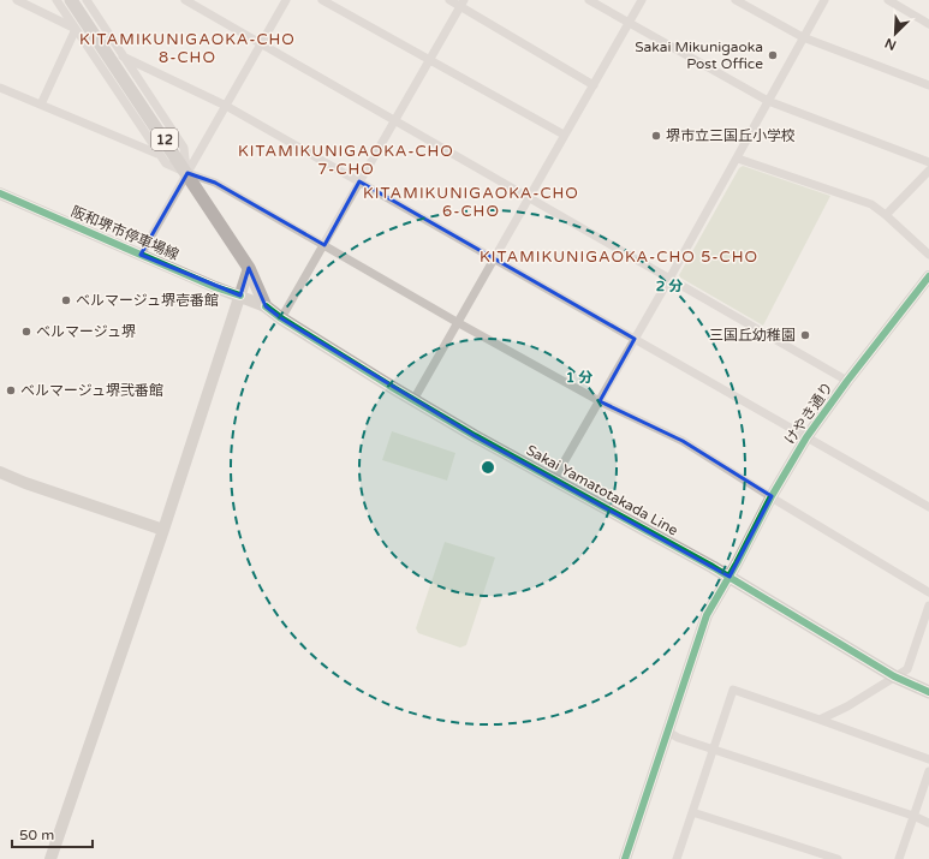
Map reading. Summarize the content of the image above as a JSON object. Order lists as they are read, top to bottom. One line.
{"streets":{"main road":["12","Sakai Yamatotakada Line"],"street":["阪和堺市停車場線","けやき通り"]},"crossings":[["阪和堺市停車場線","Sakai Yamatotakada Line"],["けやき通り","Sakai Yamatotakada Line"]],"districts":["KITAMIKUNIGAOKA-CHO 8-CHO","KITAMIKUNIGAOKA-CHO 7-CHO","KITAMIKUNIGAOKA-CHO 6-CHO","KITAMIKUNIGAOKA-CHO 5-CHO"],"places":["Sakai Mikunigaoka Post Office","堺市立三国丘小学校","ベルマージュ堺壱番館","ベルマージュ堺","三国丘幼稚園","ベルマージュ堺弐番館"],"scale_bar":"50 m","north":"bottom left","rings":["2 分","1 分"]}
